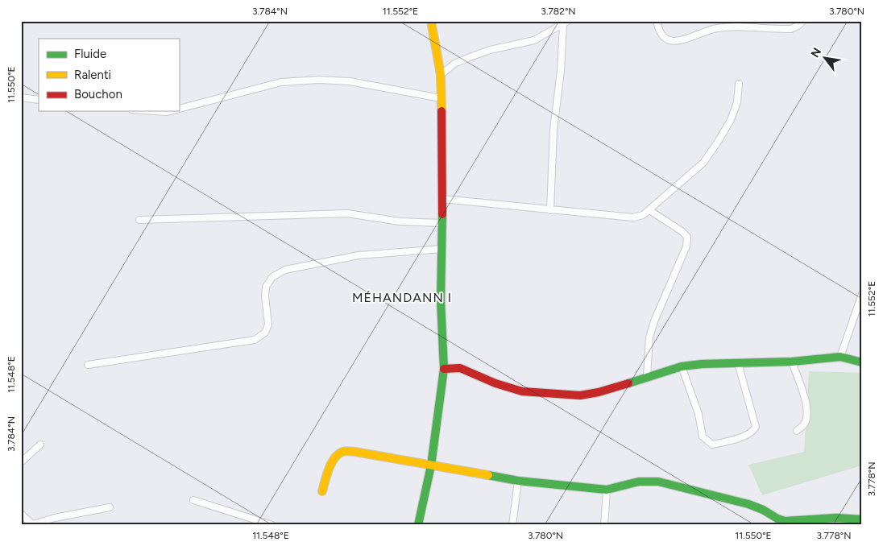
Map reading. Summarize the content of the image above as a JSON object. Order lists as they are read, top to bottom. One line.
{"districts":["MÉHANDANN I"],"legend":["Fluide","Ralenti","Bouchon"],"north":"top left","coordinates":["3.784°N","11.552°E","3.782°N","3.780°N","11.550°E","11.548°E","3.778°N"]}
